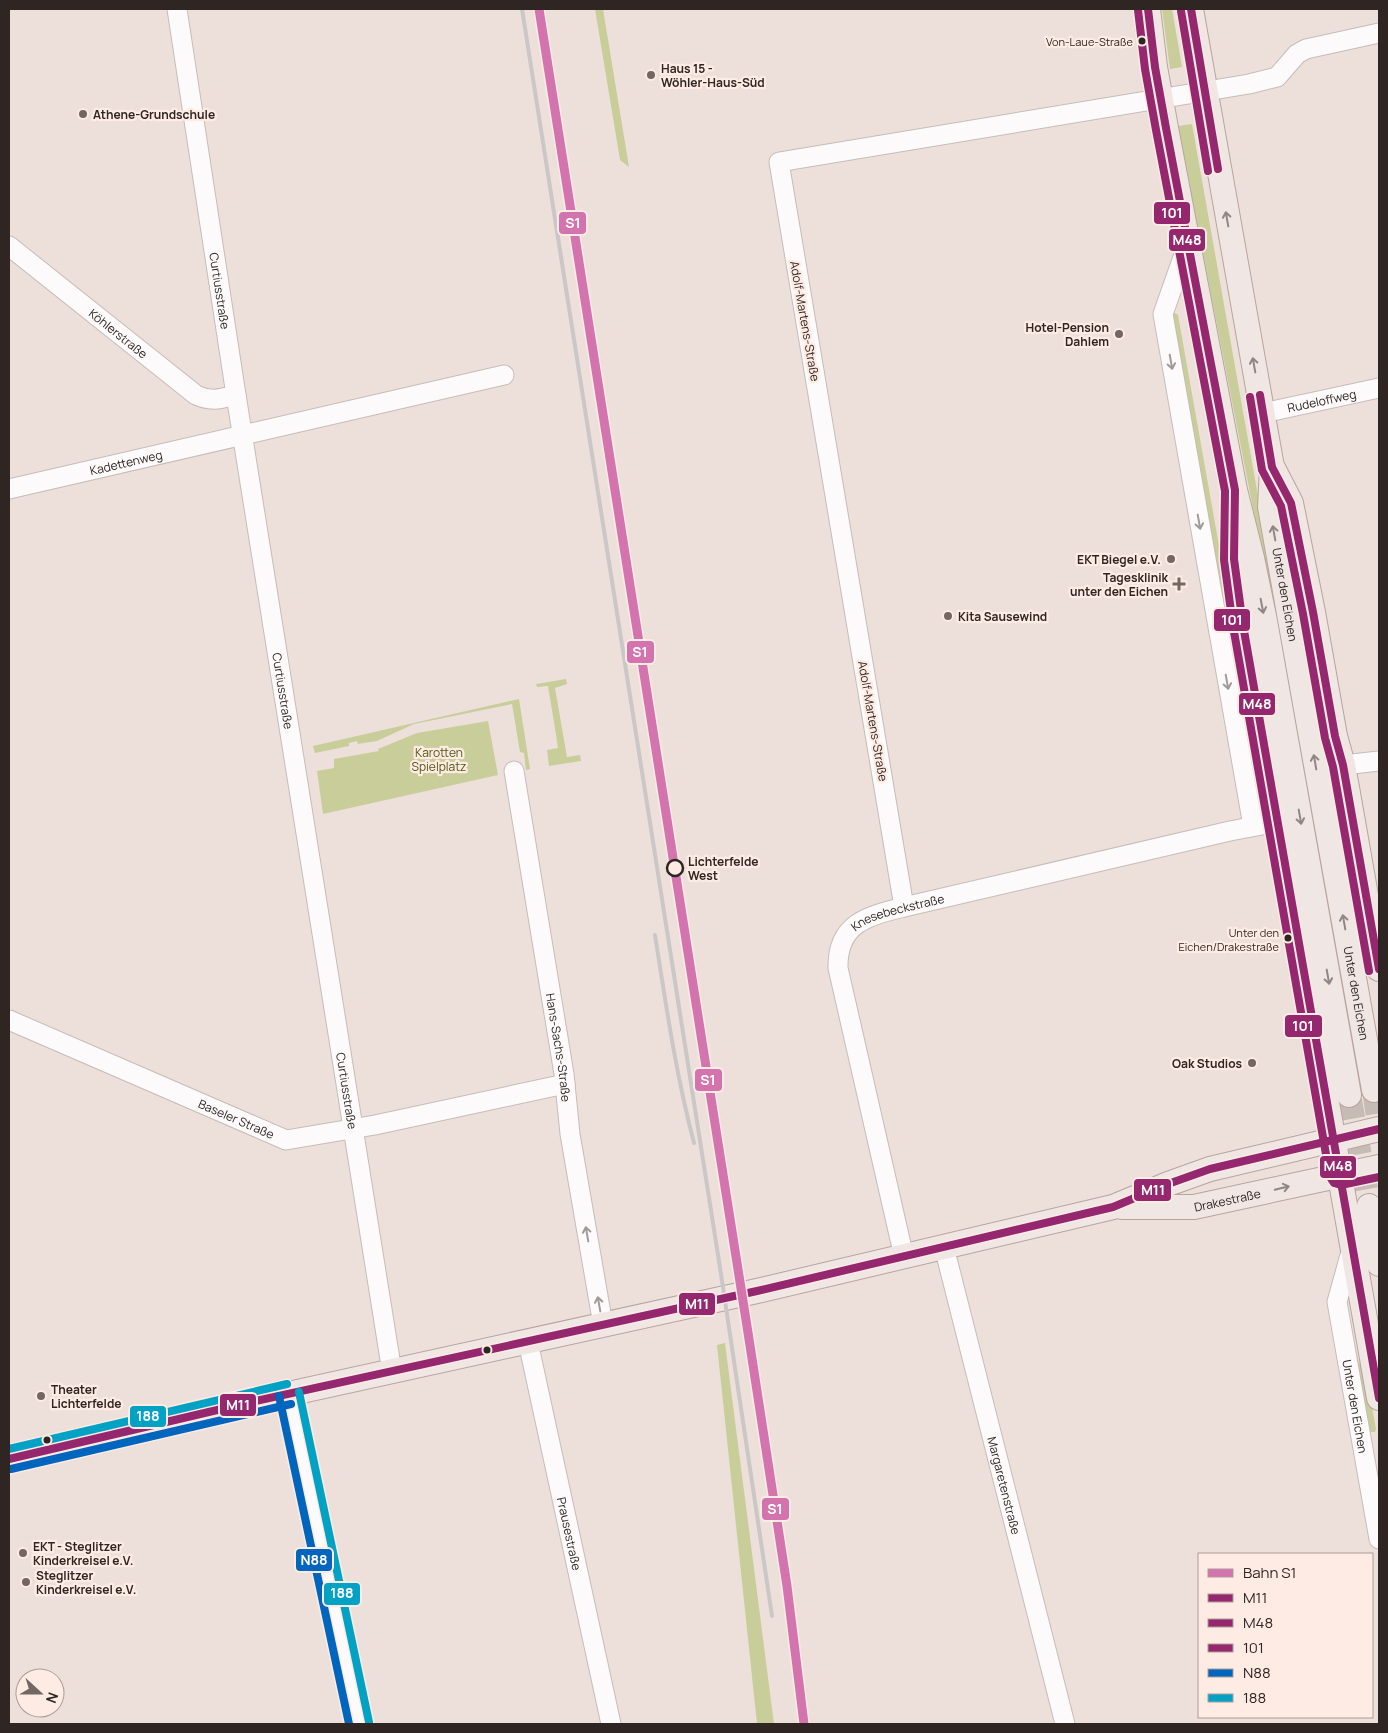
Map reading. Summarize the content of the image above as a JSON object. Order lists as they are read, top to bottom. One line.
{"streets":{"main road":["Unter den Eichen","Drakestraße"],"street":["Curtiusstraße","Adolf-Martens-Straße","Köhlerstraße","Rudeloffweg","Kadettenweg","Knesebeckstraße","Hans-Sachs-Straße","Baseler Straße","Margaretenstraße","Prausestraße"]},"crossings":[["Curtiusstraße","Köhlerstraße"],["Curtiusstraße","Kadettenweg"],["Curtiusstraße","Baseler Straße"],["Curtiusstraße","Drakestraße"],["Adolf-Martens-Straße","Unter den Eichen"],["Adolf-Martens-Straße","Knesebeckstraße"],["Rudeloffweg","Unter den Eichen"],["Unter den Eichen","Knesebeckstraße"],["Knesebeckstraße","Drakestraße"],["Hans-Sachs-Straße","Baseler Straße"],["Hans-Sachs-Straße","Drakestraße"],["Drakestraße","Margaretenstraße"],["Drakestraße","Prausestraße"]],"one_way":["Hans-Sachs-Straße"],"parks":["Karotten Spielplatz"],"places":{"other":["Von-Laue-Straße","Haus 15 - Wöhler-Haus-Süd","Athene-Grundschule","Hotel-Pension Dahlem","EKT Biegel e.V.","Kita Sausewind","Lichterfelde West","Unter den Eichen/Drakestraße","Oak Studios","Theater Lichterfelde","EKT - Steglitzer Kinderkreisel e.V.","Steglitzer Kinderkreisel e.V."],"health":["Tagesklinik unter den Eichen"]},"lines":["rail line S1","transit line M48","transit line 101","transit line M11","transit line 188","transit line N88"],"legend":["Bahn S1","M11","M48","101","N88","188"],"north":"right"}
